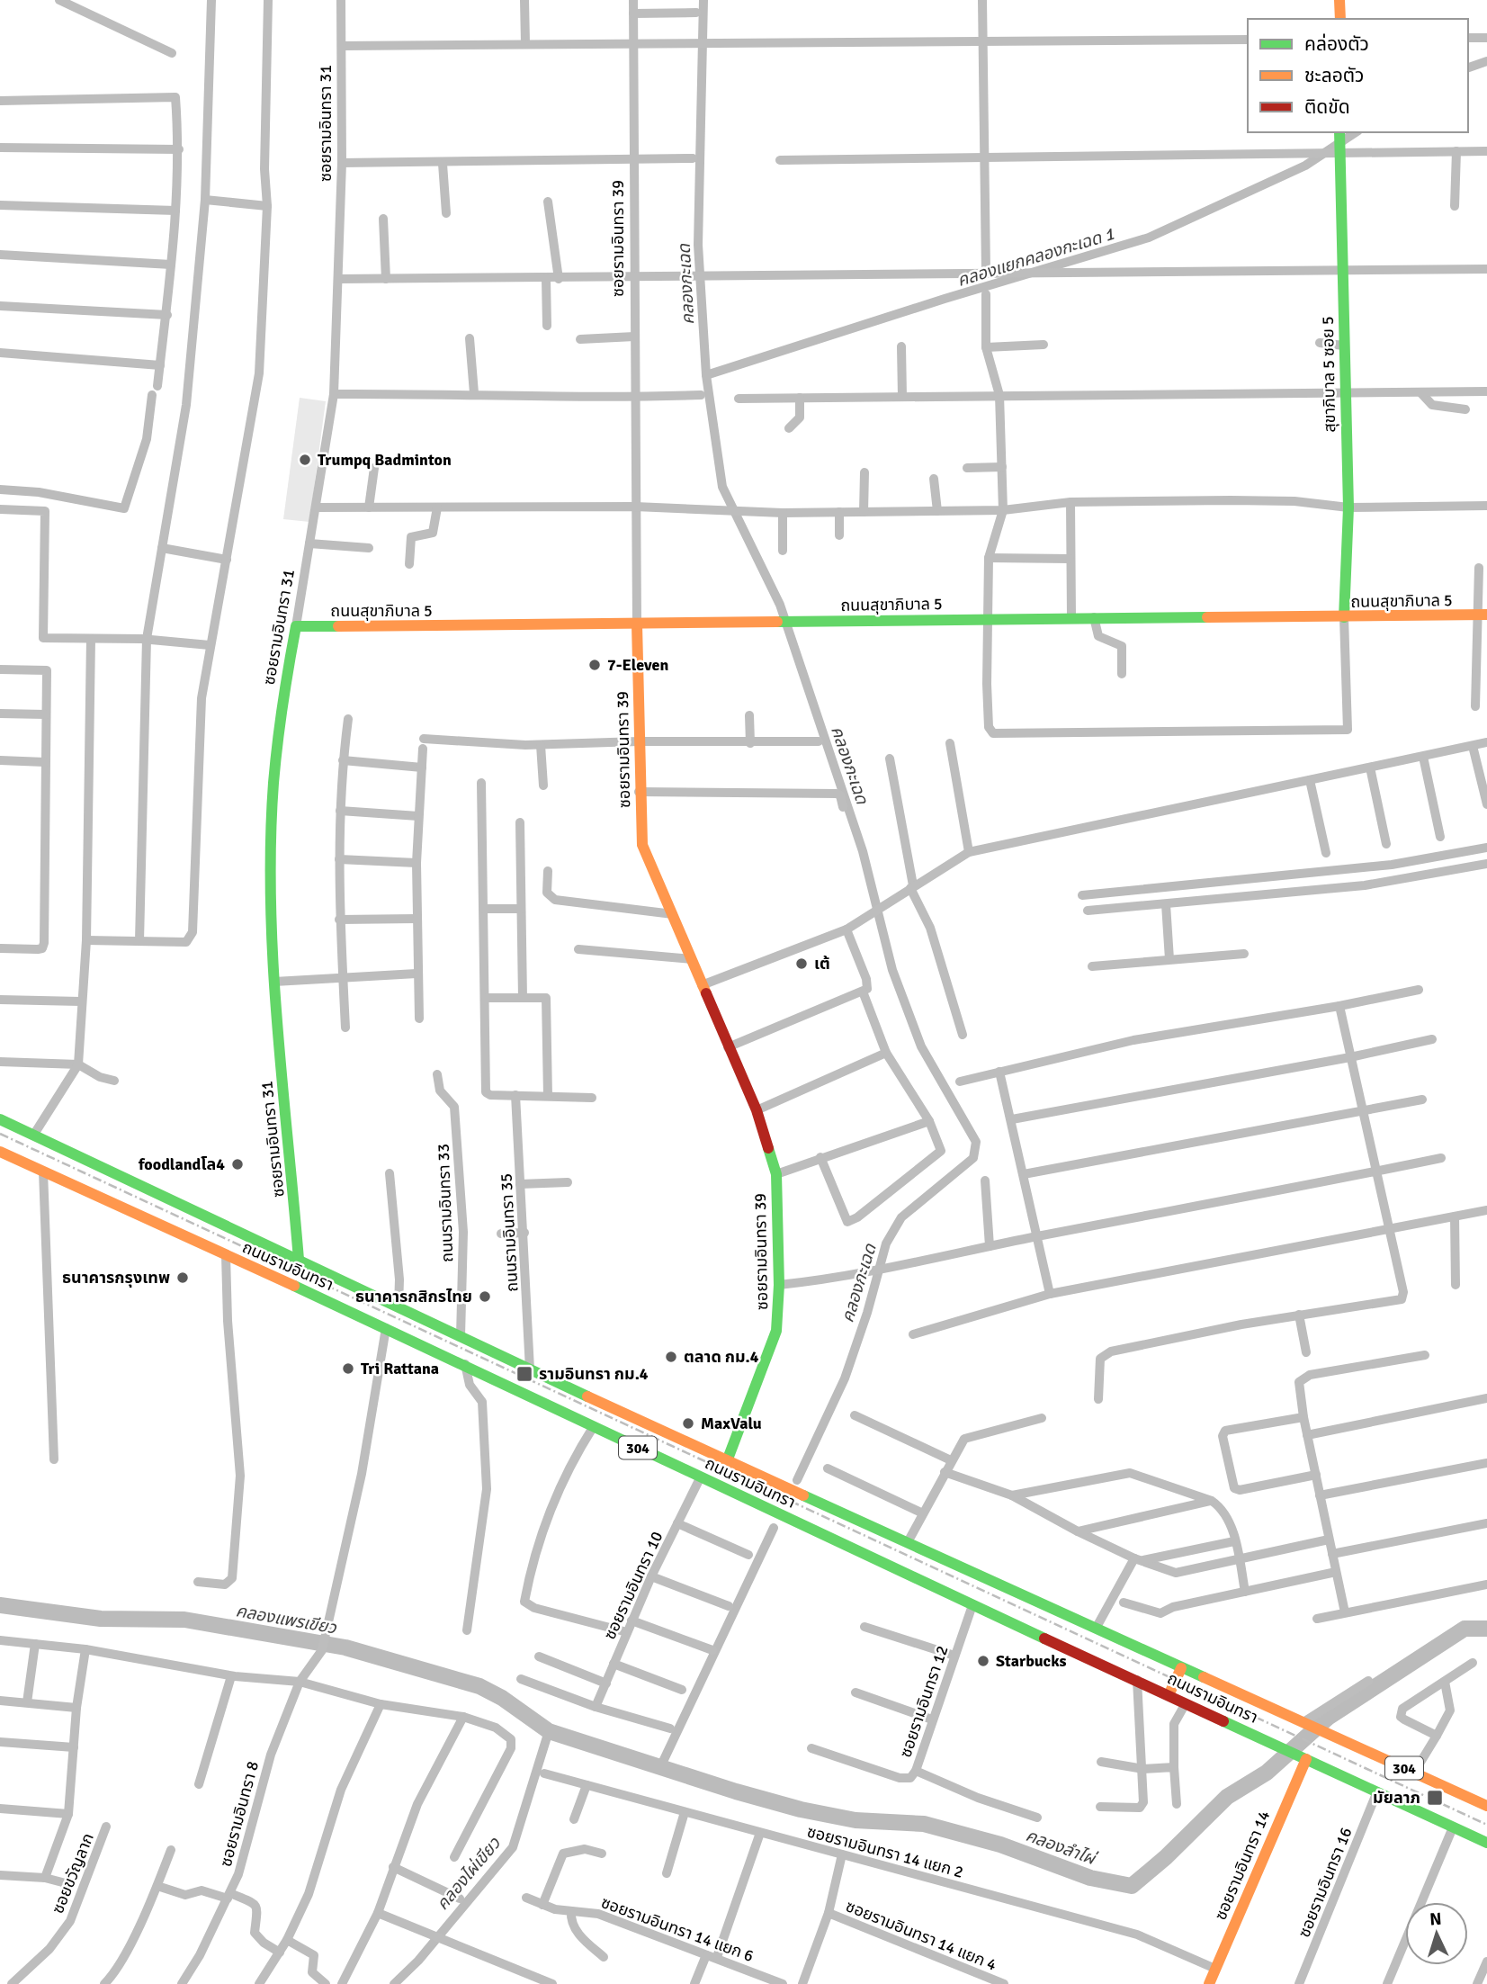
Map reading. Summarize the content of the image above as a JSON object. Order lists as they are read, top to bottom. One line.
{"streets":{"street":["ซอยรามอินทรา 31","ซอยรามอินทรา 39","สุขาภิบาล 5 ซอย 5","ถนนสุขาภิบาล 5","ถนนรามอินทรา 33","ถนนรามอินทรา 35","ถนนรามอินทรา","304","ซอยรามอินทรา 10","ซอยรามอินทรา 12","ซอยรามอินทรา 8","ซอยรามอินทรา 14 แยก 2","ซอยรามอินทรา 14","ซอยขวัญลาก","ซอยรามอินทรา 16","ซอยรามอินทรา 14 แยก 6","ซอยรามอินทรา 14 แยก 4"]},"crossings":[["ซอยรามอินทรา 31","ถนนสุขาภิบาล 5"],["ซอยรามอินทรา 31","ถนนรามอินทรา"],["ซอยรามอินทรา 39","ถนนสุขาภิบาล 5"],["ซอยรามอินทรา 39","ถนนรามอินทรา"],["สุขาภิบาล 5 ซอย 5","ถนนสุขาภิบาล 5"],["ถนนรามอินทรา 33","ถนนรามอินทรา"],["ถนนรามอินทรา 35","ถนนรามอินทรา"],["ถนนรามอินทรา","ซอยรามอินทรา 10"],["ถนนรามอินทรา","ซอยรามอินทรา 12"],["ถนนรามอินทรา","ซอยรามอินทรา 8"],["ถนนรามอินทรา","ซอยรามอินทรา 14"],["ถนนรามอินทรา","ซอยรามอินทรา 16"],["ซอยรามอินทรา 14 แยก 2","ซอยรามอินทรา 14"]],"water":["คลองแยกคลองกะเฉด 1","คลองกะเฉด","คลองแพรเขียว","คลองลำไผ่","คลองไผ่เขียว"],"places":{"other":["Trumpq Badminton","7-Eleven","เต้","foodlandโล4","ธนาคารกรุงเทพ","ธนาคารกสิกรไทย","ตลาด กม.4","Tri Rattana","MaxValu","Starbucks"],"transit":["รามอินทรา กม.4","มัยลาภ"]},"legend":["คล่องตัว","ชะลอตัว","ติดขัด"],"north":"top"}
